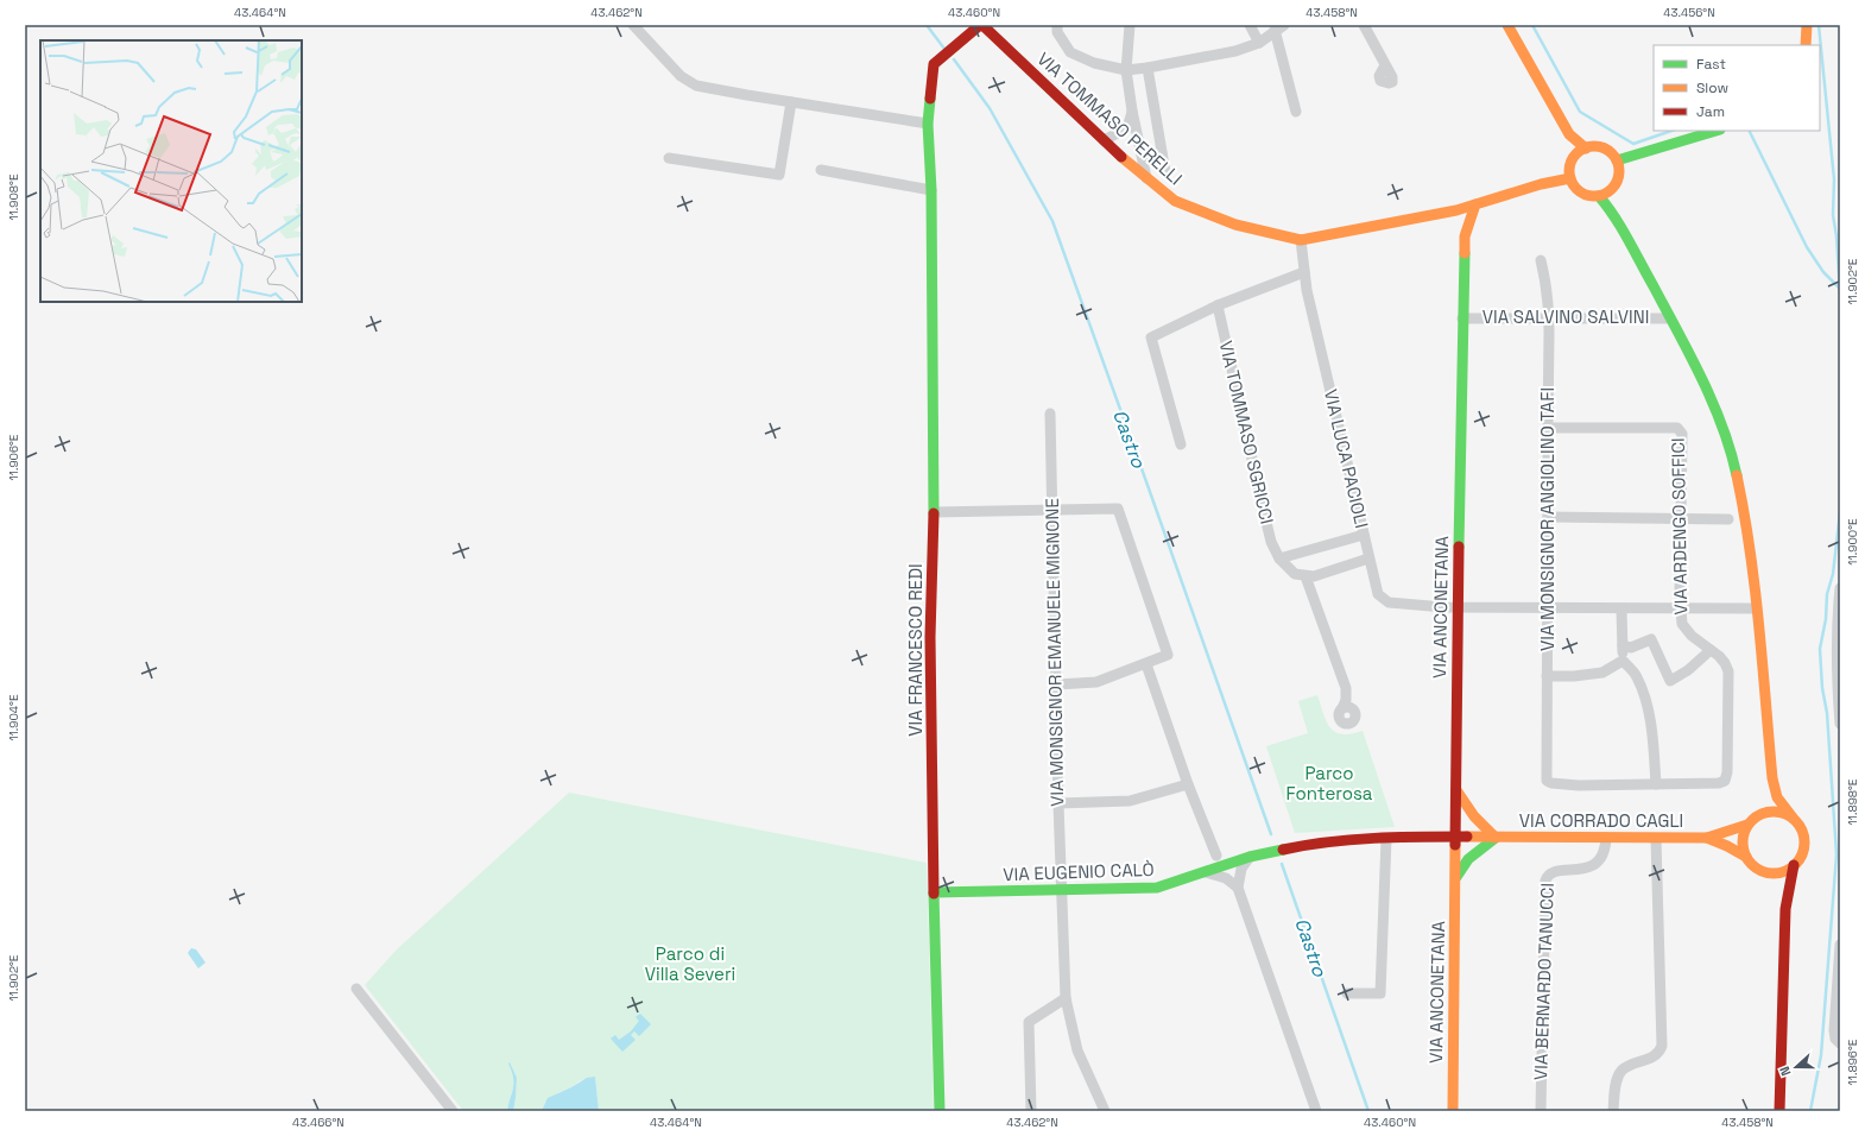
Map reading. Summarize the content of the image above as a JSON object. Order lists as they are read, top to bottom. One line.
{"streets":{"main road":["VIA TOMMASO PERELLI","VIA ANCONETANA","VIA FRANCESCO REDI","VIA CORRADO CAGLI","VIA EUGENIO CALÒ"],"street":["VIA SALVINO SALVINI","VIA TOMMASO SGRICCI","VIA LUCA PACIOLI","VIA MONSIGNOR ANGIOLINO TAFI","VIA ARDENGO SOFFICI","VIA MONSIGNOR EMANUELE MIGNONE","VIA BERNARDO TANUCCI"]},"crossings":[["VIA TOMMASO PERELLI","VIA LUCA PACIOLI"],["VIA TOMMASO PERELLI","VIA ANCONETANA"],["VIA TOMMASO PERELLI","VIA FRANCESCO REDI"],["VIA SALVINO SALVINI","VIA MONSIGNOR ANGIOLINO TAFI"],["VIA SALVINO SALVINI","VIA ANCONETANA"],["VIA LUCA PACIOLI","VIA MONSIGNOR ANGIOLINO TAFI"],["VIA LUCA PACIOLI","VIA ARDENGO SOFFICI"],["VIA LUCA PACIOLI","VIA ANCONETANA"],["VIA MONSIGNOR ANGIOLINO TAFI","VIA ARDENGO SOFFICI"],["VIA ANCONETANA","VIA CORRADO CAGLI"],["VIA FRANCESCO REDI","VIA EUGENIO CALÒ"],["VIA MONSIGNOR EMANUELE MIGNONE","VIA EUGENIO CALÒ"],["VIA CORRADO CAGLI","VIA EUGENIO CALÒ"],["VIA CORRADO CAGLI","VIA BERNARDO TANUCCI"]],"water":["Castro"],"parks":["Parco Fonterosa","Parco di Villa Severi"],"legend":["Fast","Slow","Jam"],"north":"left","coordinates":["43.464°N","43.462°N","43.460°N","43.458°N","43.456°N","11.908°E","11.902°E","11.906°E","11.900°E","11.904°E","11.898°E","11.896°E","43.466°N"]}
